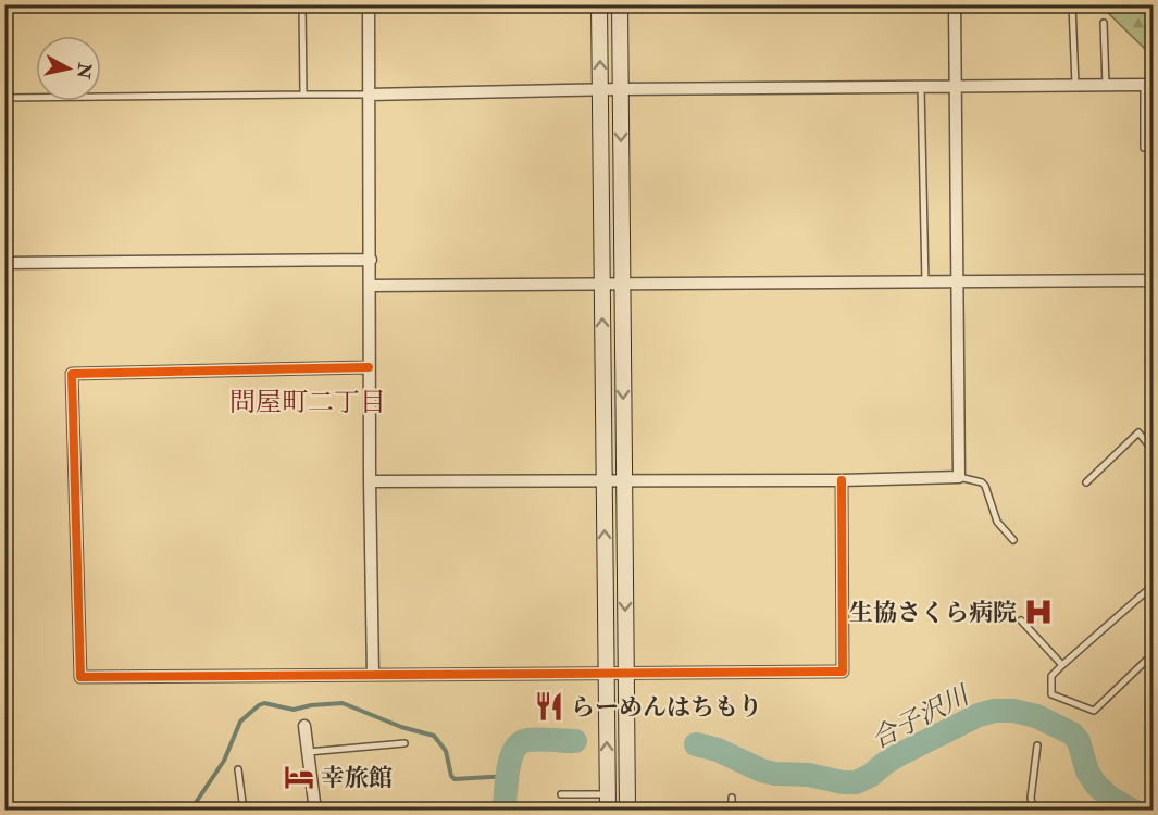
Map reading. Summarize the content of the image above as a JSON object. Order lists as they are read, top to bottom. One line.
{"districts":["問屋町二丁目"],"water":["合子沢川"],"places":{"hospital":["生協さくら病院"],"restaurant":["らーめんはちもり"],"hotel":["幸旅館"]},"north":"right"}
